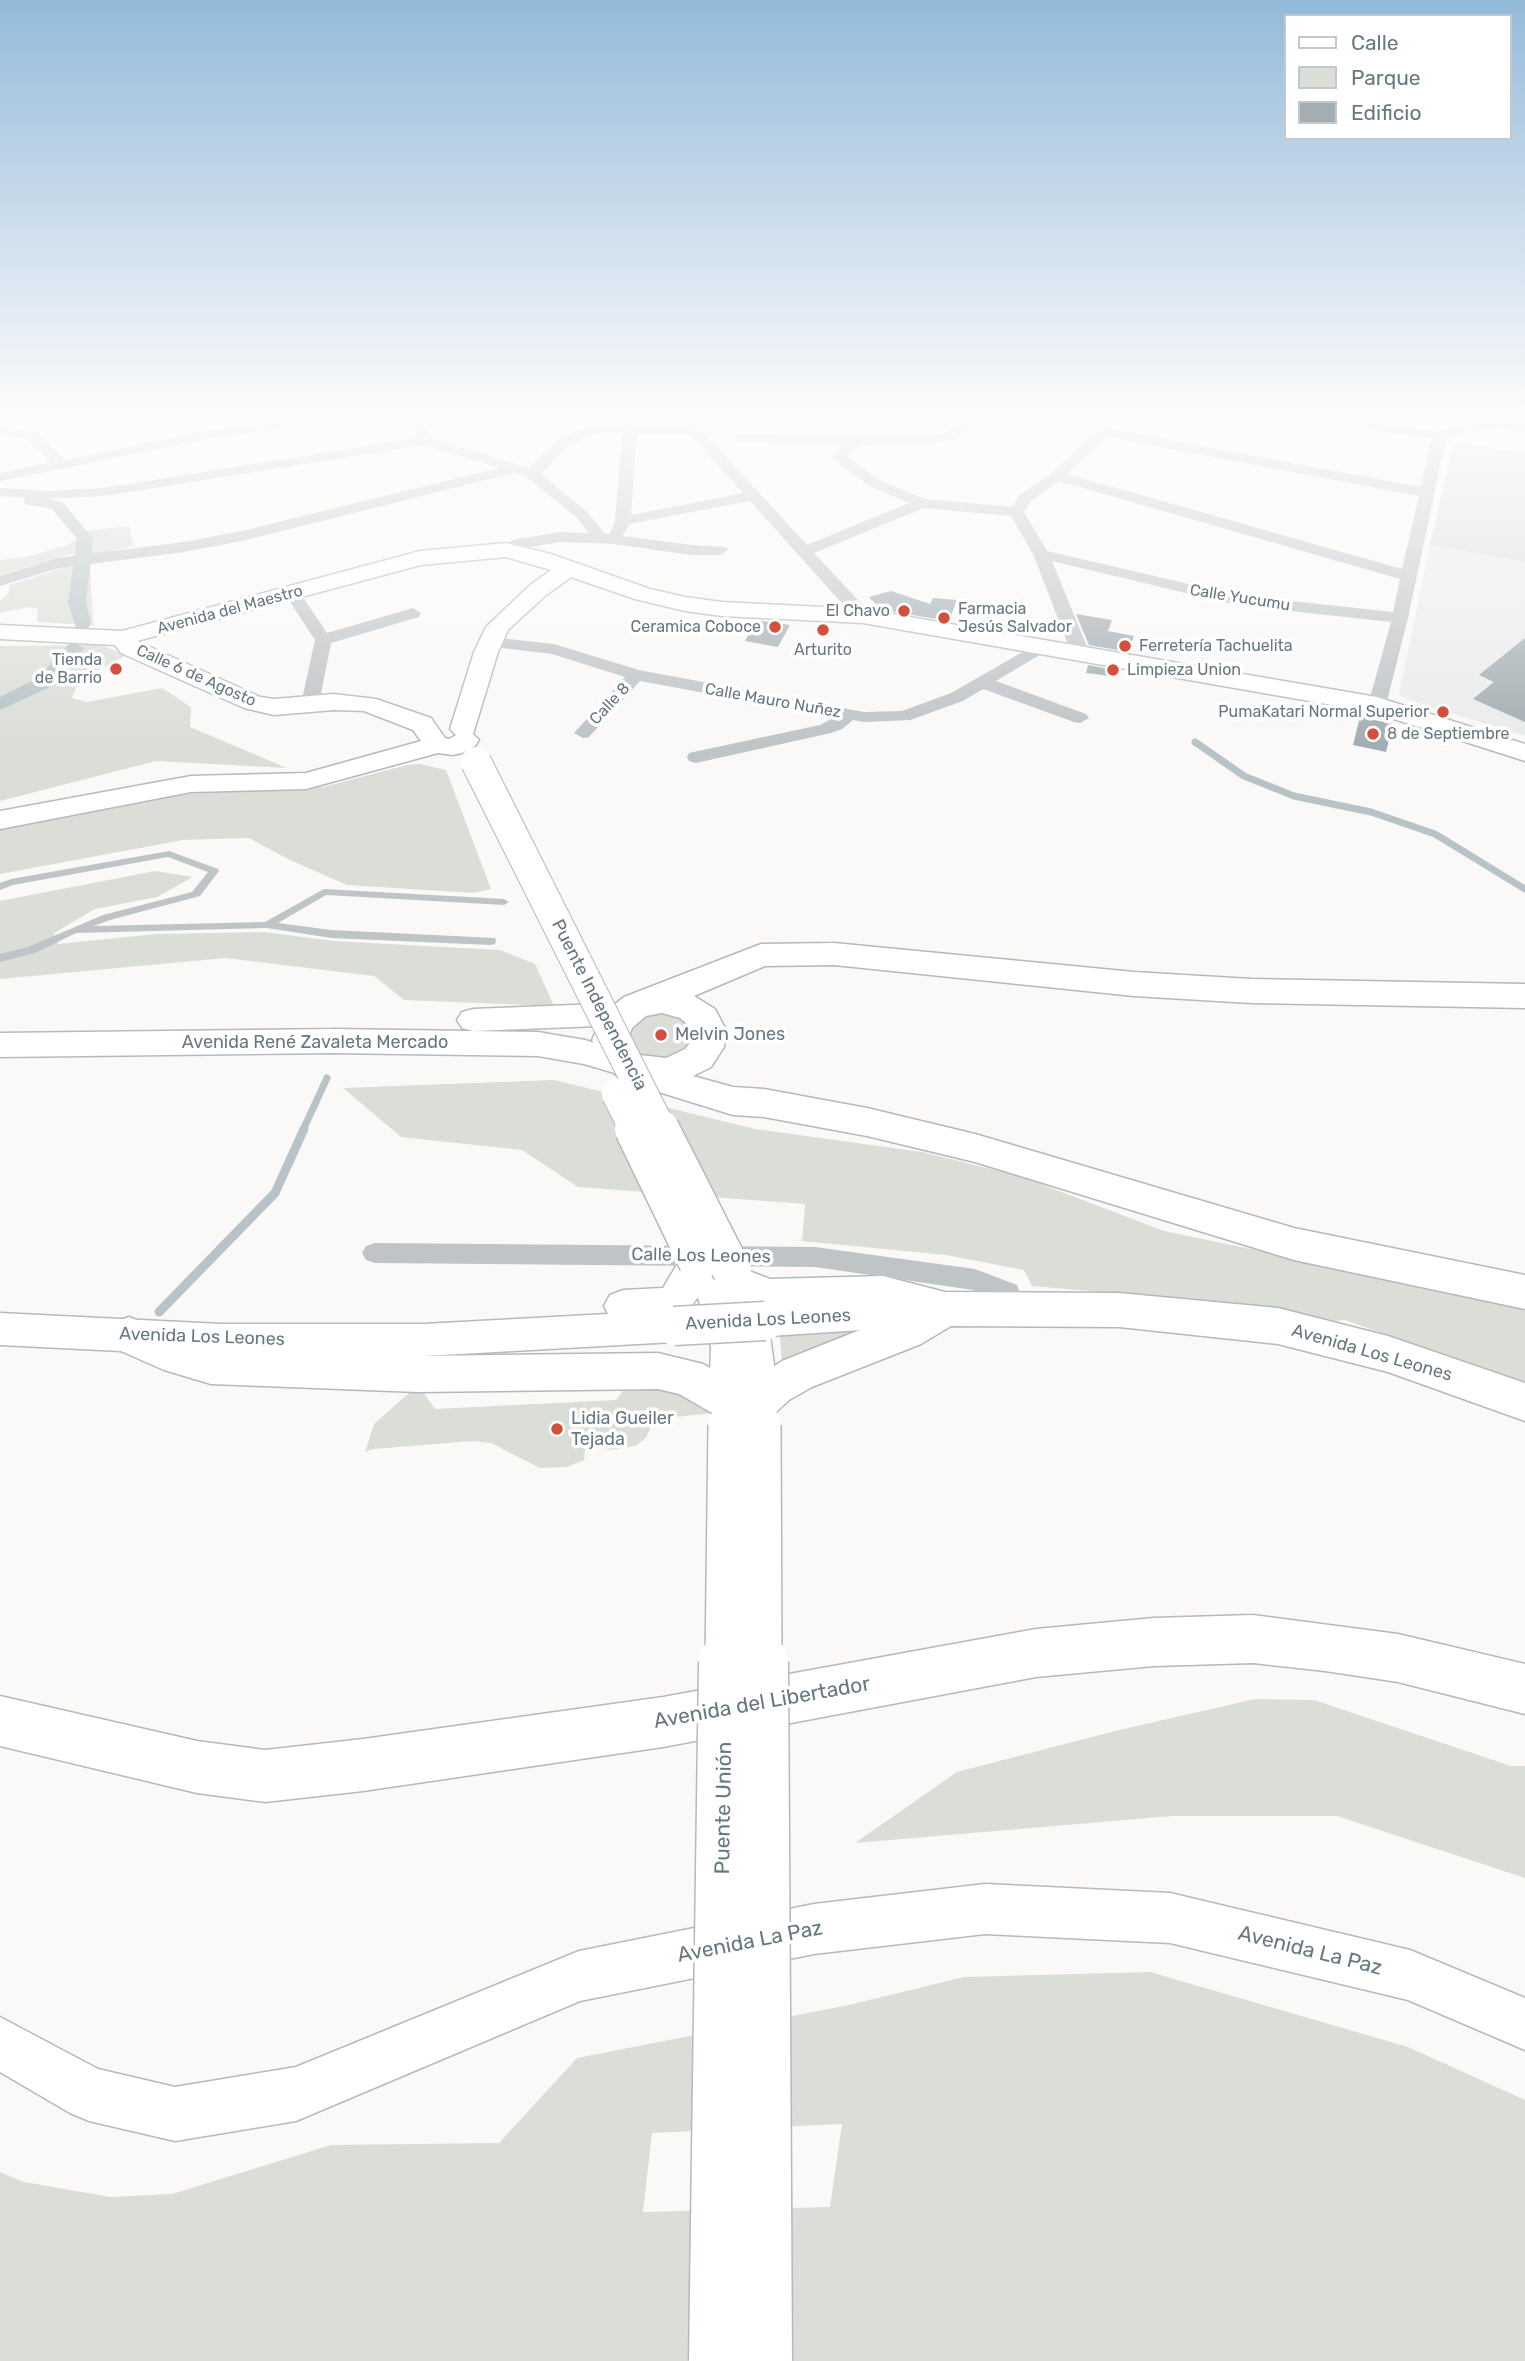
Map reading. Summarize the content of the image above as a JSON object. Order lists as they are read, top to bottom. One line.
{"streets":{"main road":["Avenida del Maestro","Calle 6 de Agosto","Puente Independencia","Avenida René Zavaleta Mercado","Avenida Los Leones","Avenida del Libertador","Puente Unión","Avenida La Paz"],"street":["Calle Yucumu","Calle Mauro Nuñez","Calle 8","Calle Los Leones"]},"crossings":[["Avenida del Maestro","Calle 6 de Agosto"],["Avenida del Maestro","Calle Mauro Nuñez"],["Calle 6 de Agosto","Puente Independencia"],["Calle Mauro Nuñez","Calle 8"],["Puente Independencia","Puente Unión"],["Calle Los Leones","Avenida Los Leones"]],"places":["El Chavo","Farmacia Jesús Salvador","Ceramica Coboce","Arturito","Ferretería Tachuelita","Tienda de Barrio","Limpieza Union","PumaKatari Normal Superior","8 de Septiembre","Melvin Jones","Lidia Gueiler Tejada"],"legend":["Calle","Parque","Edificio"]}
